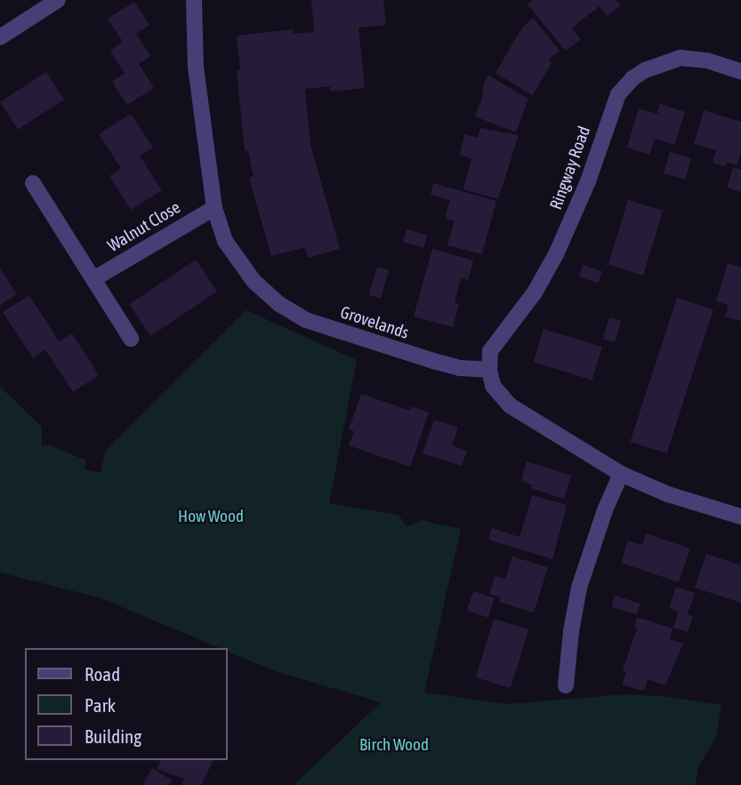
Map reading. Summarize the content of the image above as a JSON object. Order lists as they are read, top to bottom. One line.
{"streets":{"street":["Ringway Road","Walnut Close","Grovelands"]},"crossings":[["Ringway Road","Grovelands"],["Walnut Close","Grovelands"]],"parks":["How Wood","Birch Wood"],"legend":["Road","Park","Building"]}
